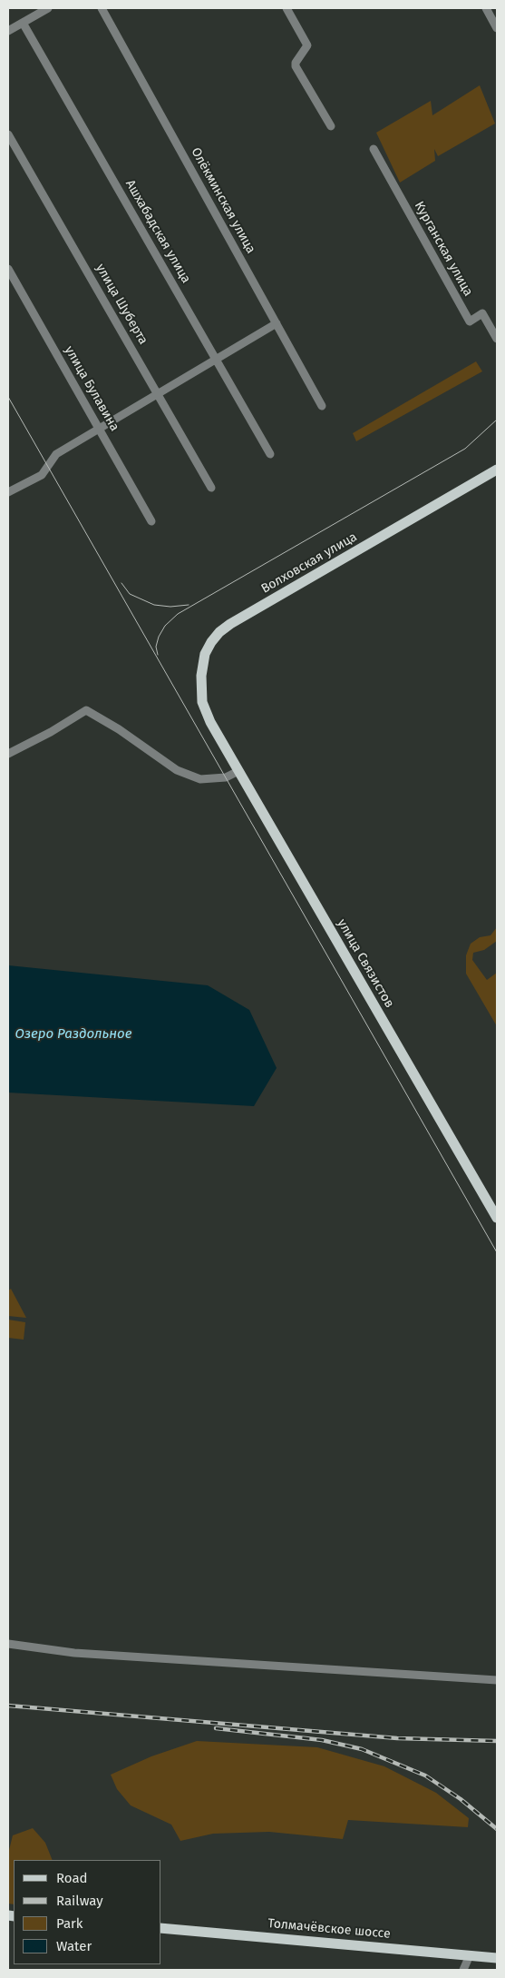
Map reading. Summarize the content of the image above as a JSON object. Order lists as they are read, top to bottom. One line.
{"streets":{"main road":["Волховская улица","улица Связистов","Толмачёвское шоссе"],"street":["Олёкминская улица","Ашхабадская улица","Курганская улица","улица Шуберта","улица Булавина"]},"crossings":[["Волховская улица","улица Связистов"]],"water":["Озеро Раздольное"],"legend":["Road","Railway","Park","Water"]}
